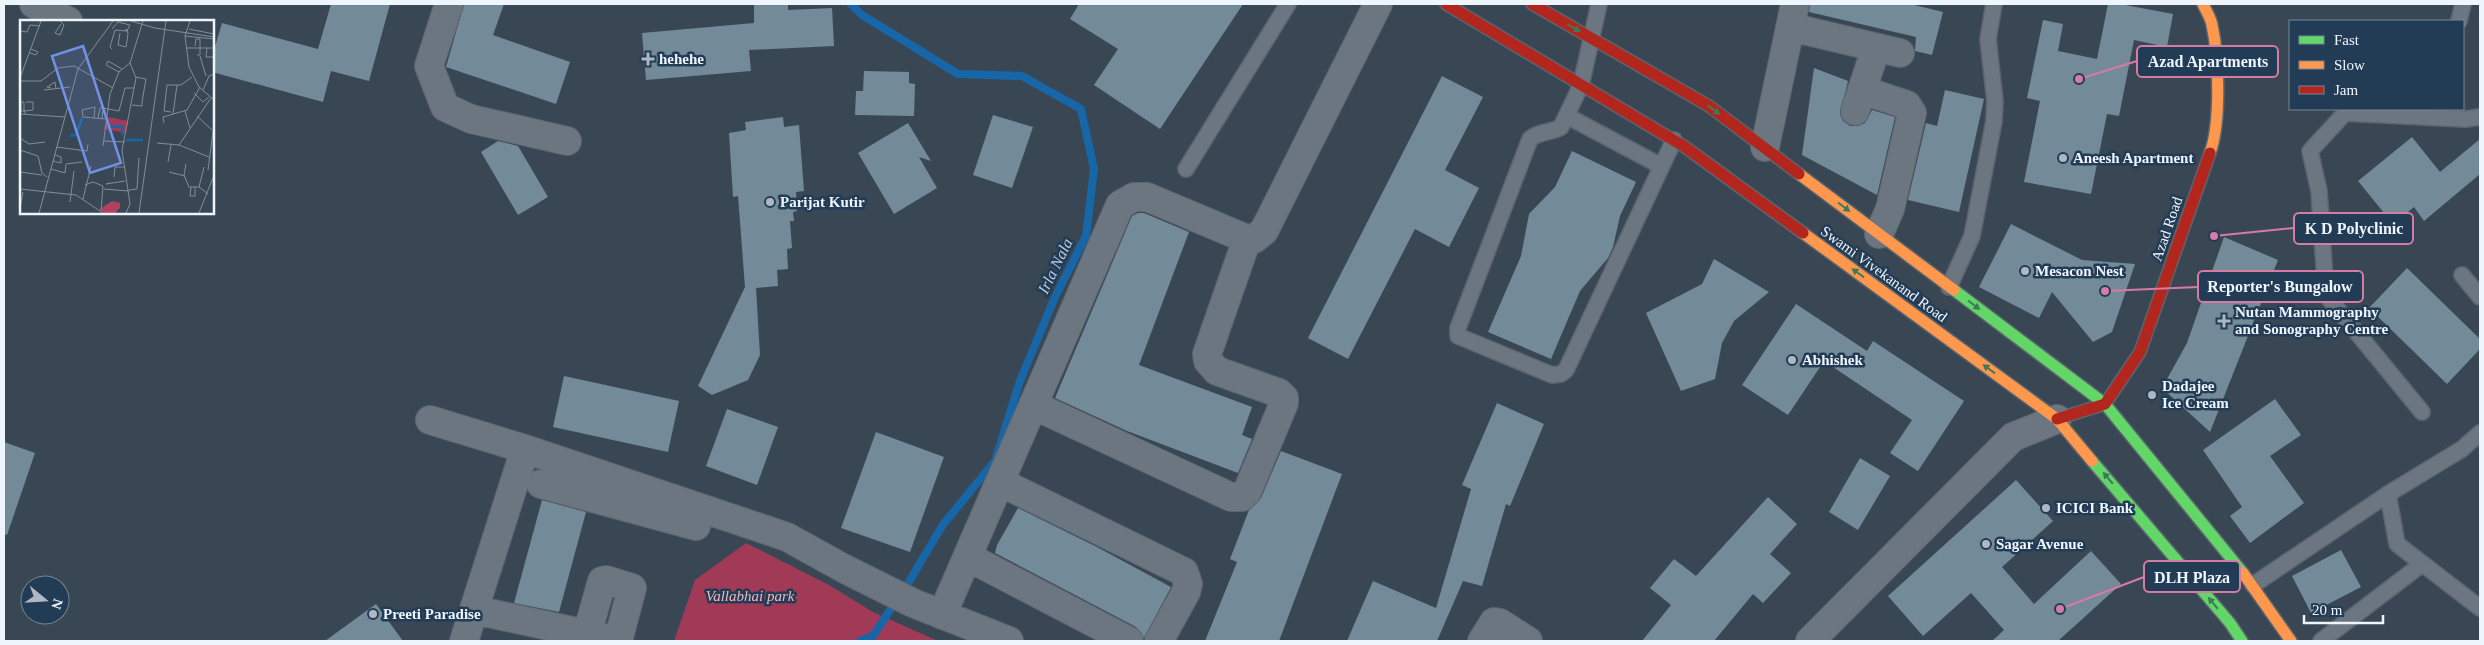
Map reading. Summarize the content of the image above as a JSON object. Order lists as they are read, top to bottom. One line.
{"streets":{"main road":["Azad Road","Swami Vivekanand Road"]},"crossings":[["Azad Road","Swami Vivekanand Road"]],"water":["Irla Nala"],"parks":["Vallabhai park"],"places":{"health":["hehehe","Nutan Mammography and Sonography Centre"],"other":["Azad Apartments","Aneesh Apartment","Parijat Kutir","K D Polyclinic","Mesacon Nest","Reporter's Bungalow","Abhishek","Dadajee Ice Cream","ICICI Bank","Sagar Avenue","DLH Plaza","Preeti Paradise"]},"legend":["Fast","Slow","Jam"],"scale_bar":"20 m","north":"right"}
